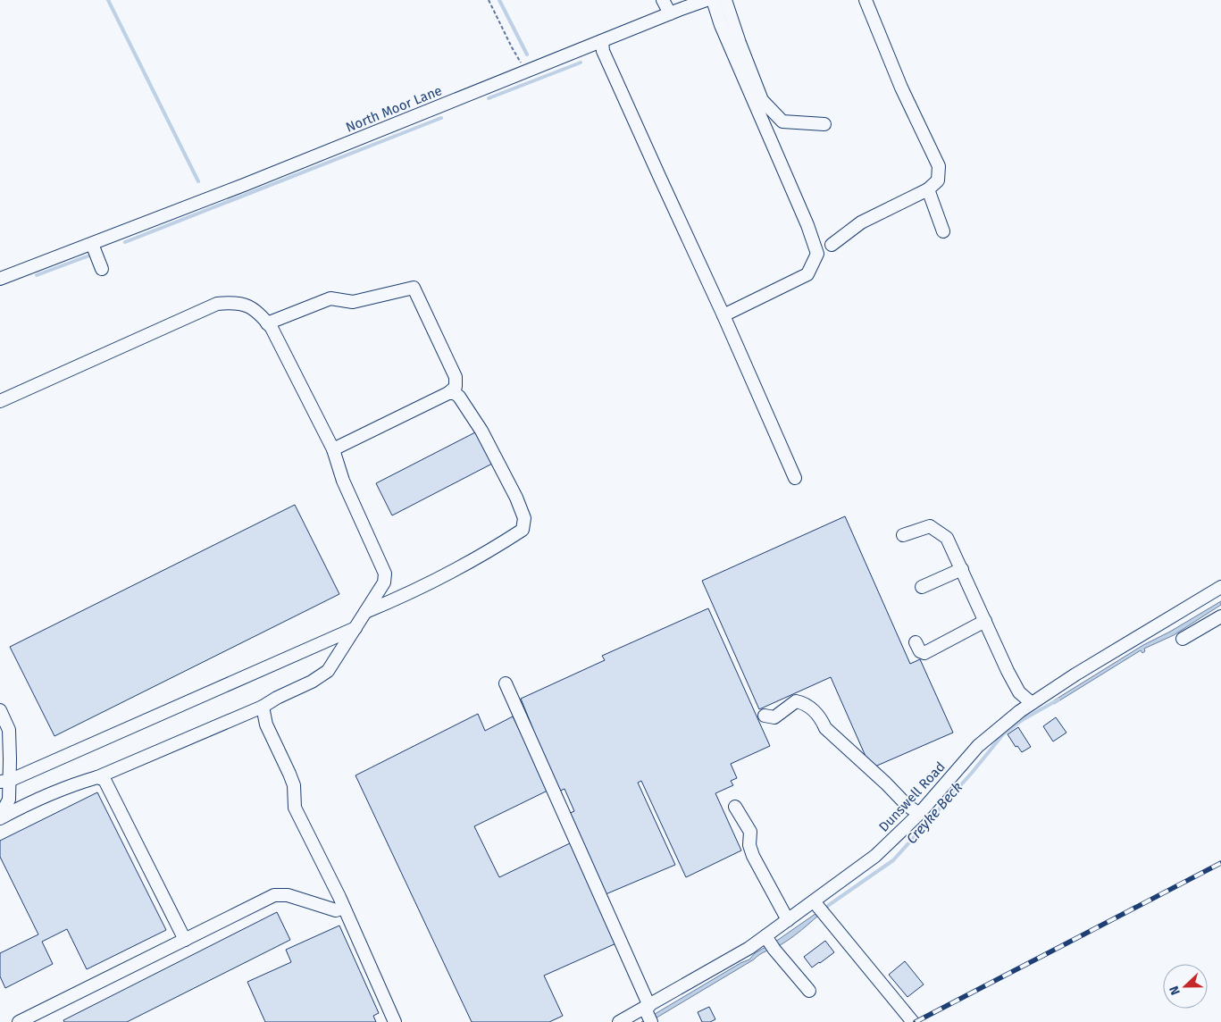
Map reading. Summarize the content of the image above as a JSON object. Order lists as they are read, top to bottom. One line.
{"streets":{"street":["North Moor Lane","Dunswell Road"]},"water":["Creyke Beck"],"north":"left"}
